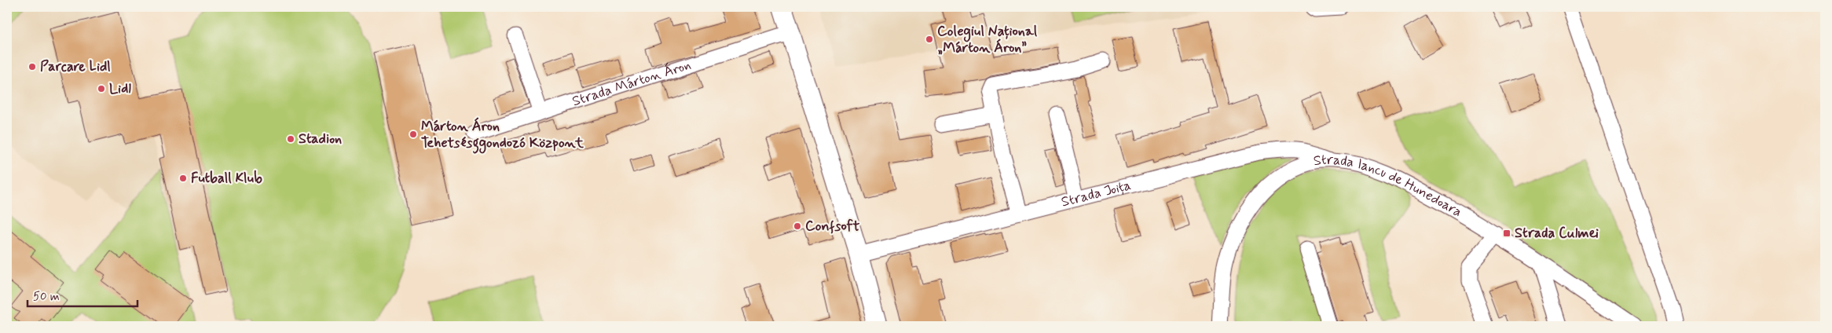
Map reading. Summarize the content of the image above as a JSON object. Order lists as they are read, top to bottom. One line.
{"streets":{"street":["Strada Márton Áron","Strada Iancu de Hunedoara","Strada Joița"]},"crossings":[["Strada Iancu de Hunedoara","Strada Joița"]],"places":{"other":["Colegiul Național „Márton Áron”","Parcare Lidl","Lidl","Márton Áron Tehetsésggondozó Központ","Stadion","Futball Klub","Confsoft"],"transit":["Strada Culmei"]},"scale_bar":"50 m"}
